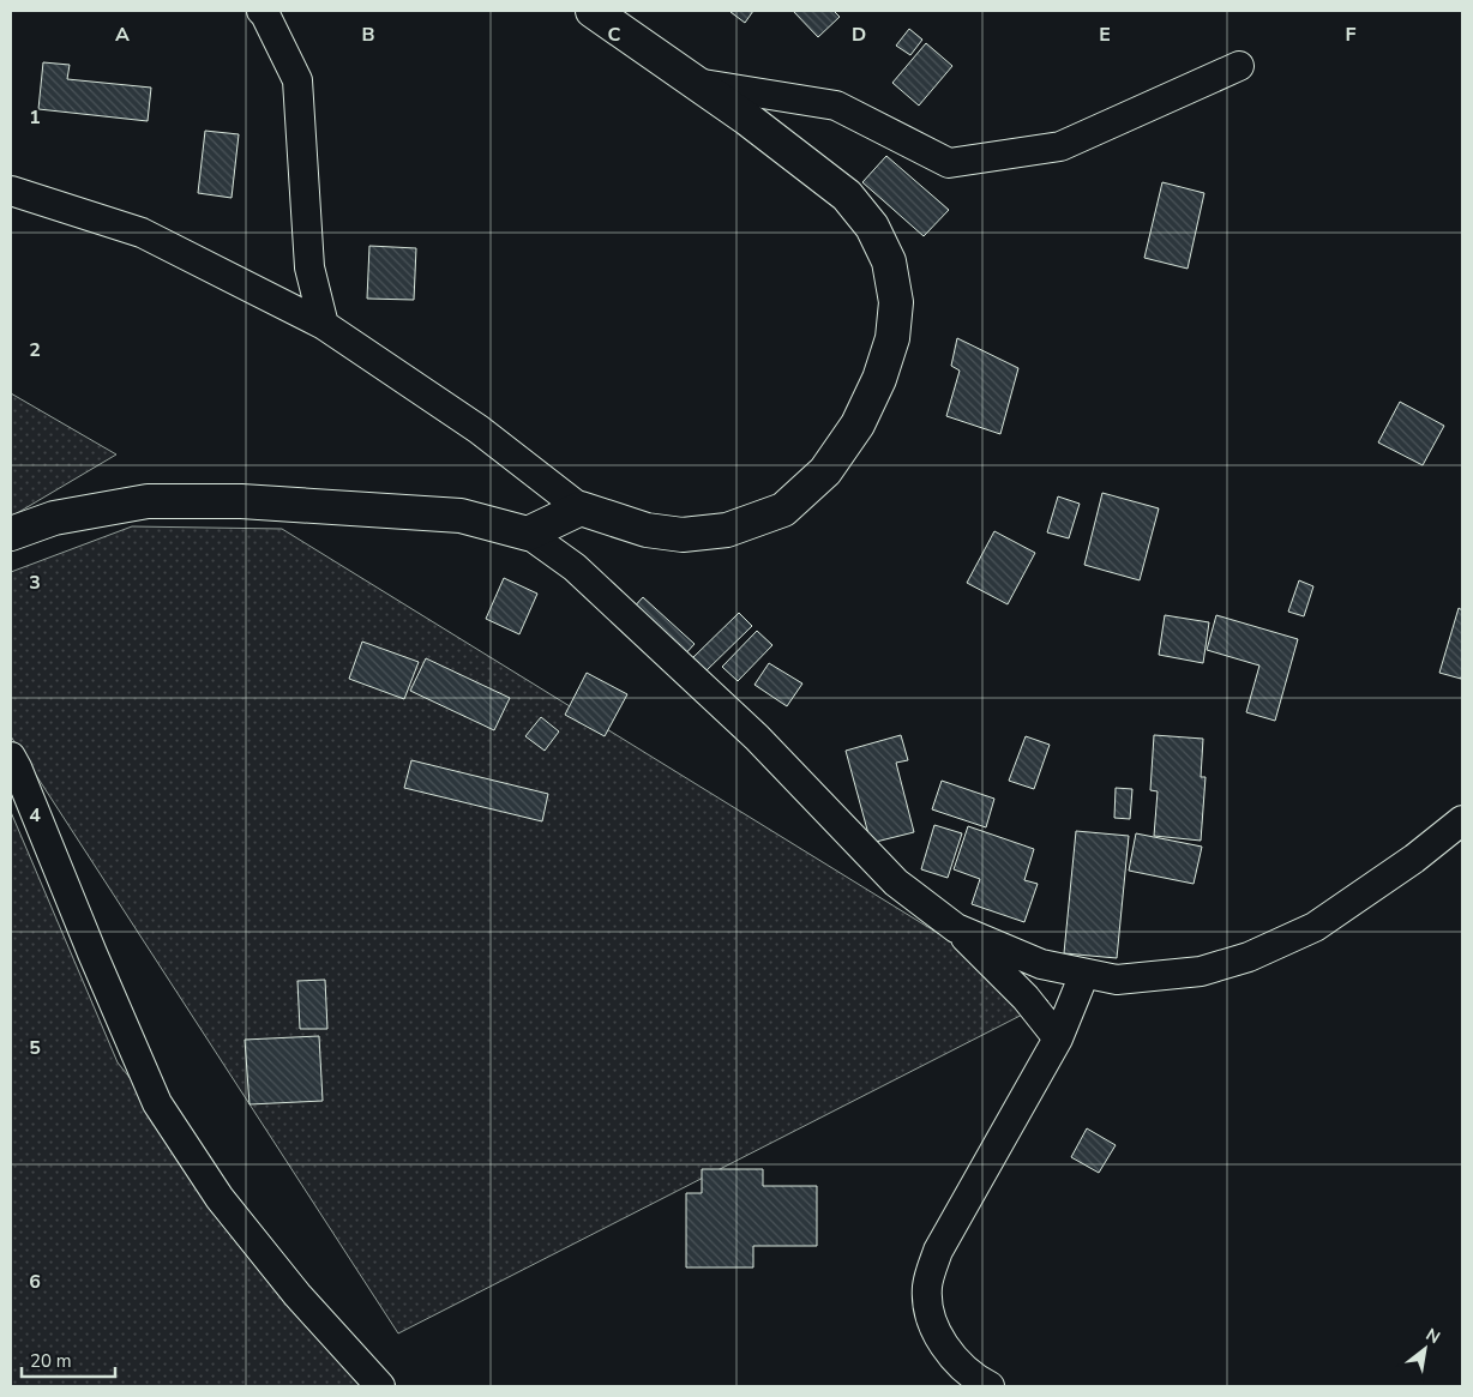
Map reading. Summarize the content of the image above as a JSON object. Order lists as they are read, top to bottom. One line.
{"scale_bar":"20 m","north":"top right","grid":{"columns":["A","B","C","D","E","F"],"rows":["1","2","3","4","5","6"]}}
